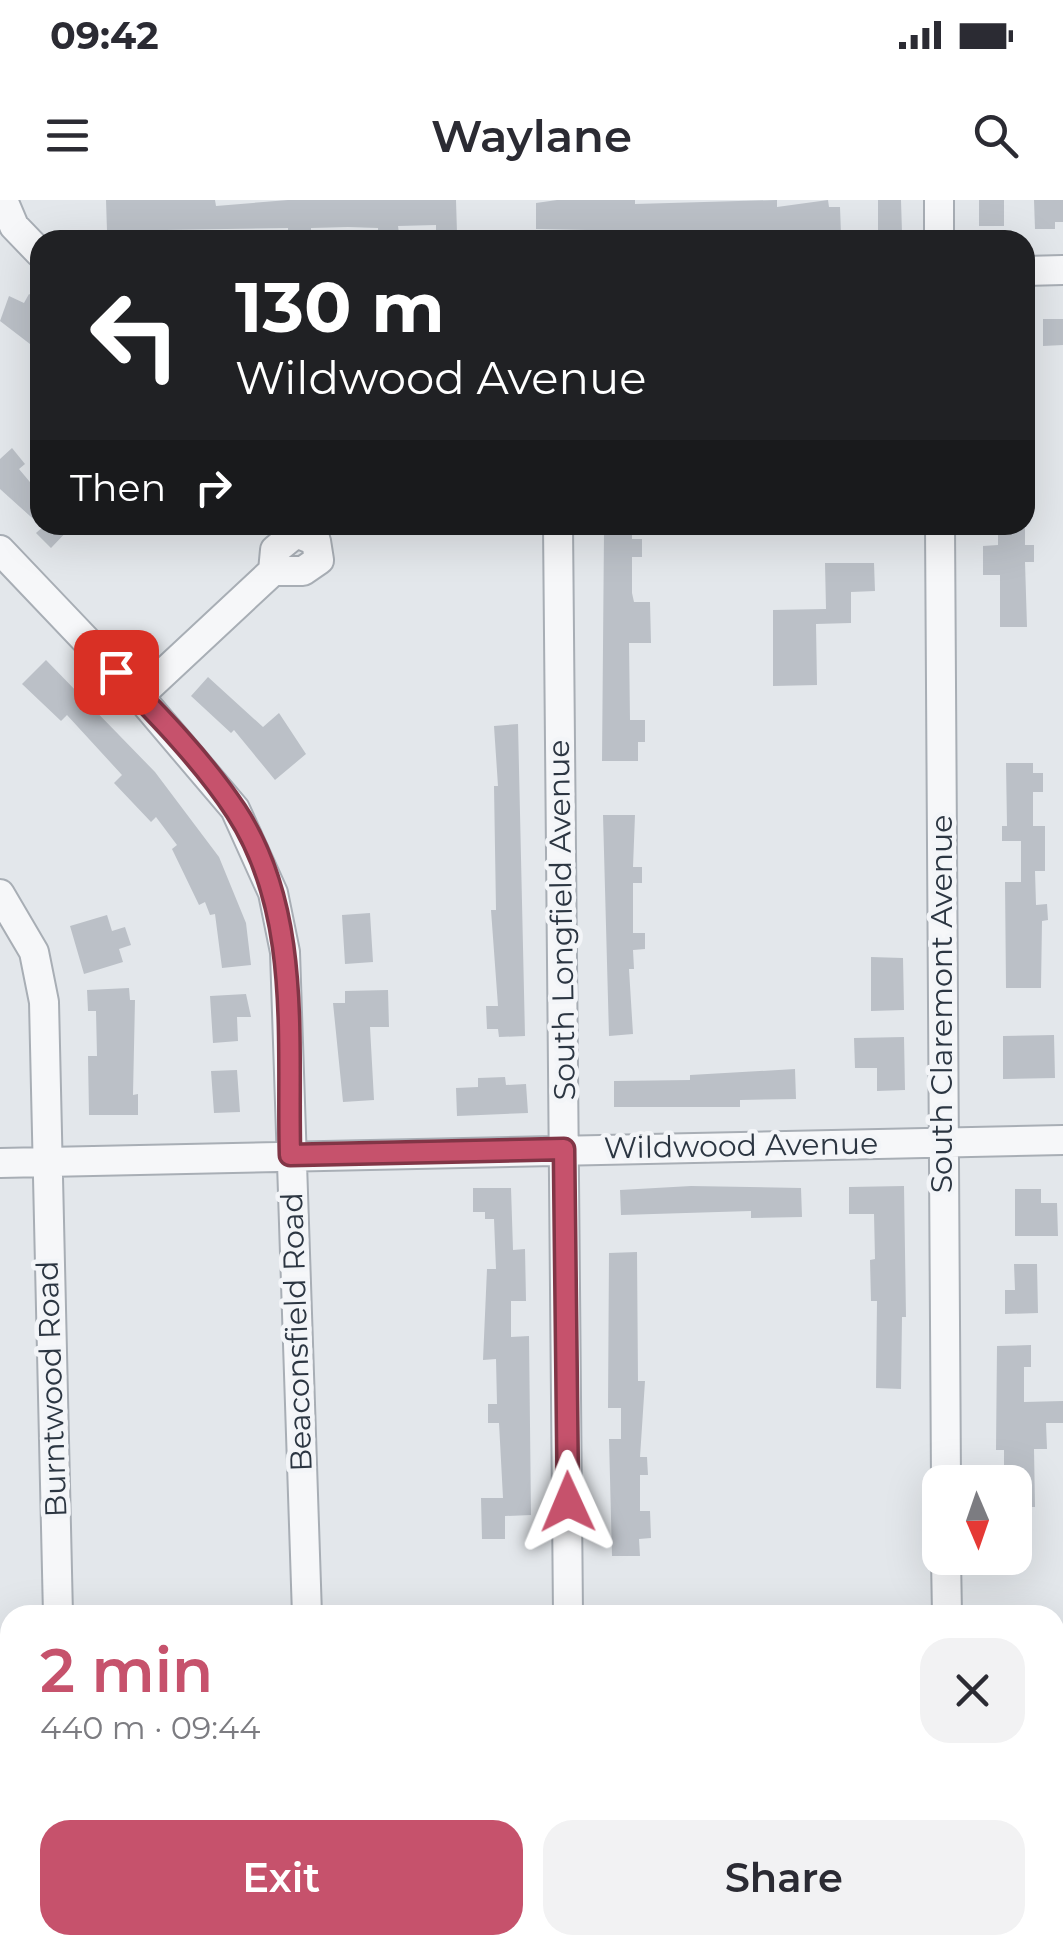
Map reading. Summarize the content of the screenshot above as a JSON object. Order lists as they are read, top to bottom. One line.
{"streets":{"street":["South Longfield Avenue","South Claremont Avenue","Wildwood Avenue","Beaconsfield Road","Burntwood Road"]},"crossings":[["South Longfield Avenue","Wildwood Avenue"],["South Claremont Avenue","Wildwood Avenue"],["Wildwood Avenue","Beaconsfield Road"],["Wildwood Avenue","Burntwood Road"]],"north":"bottom","page":{"status":"09:42","header":"Waylane","turn":["130 m","Wildwood Avenue"],"then":"Then","heading":["2 min","440 m · 09:44"],"buttons":["Exit","Share"]}}
